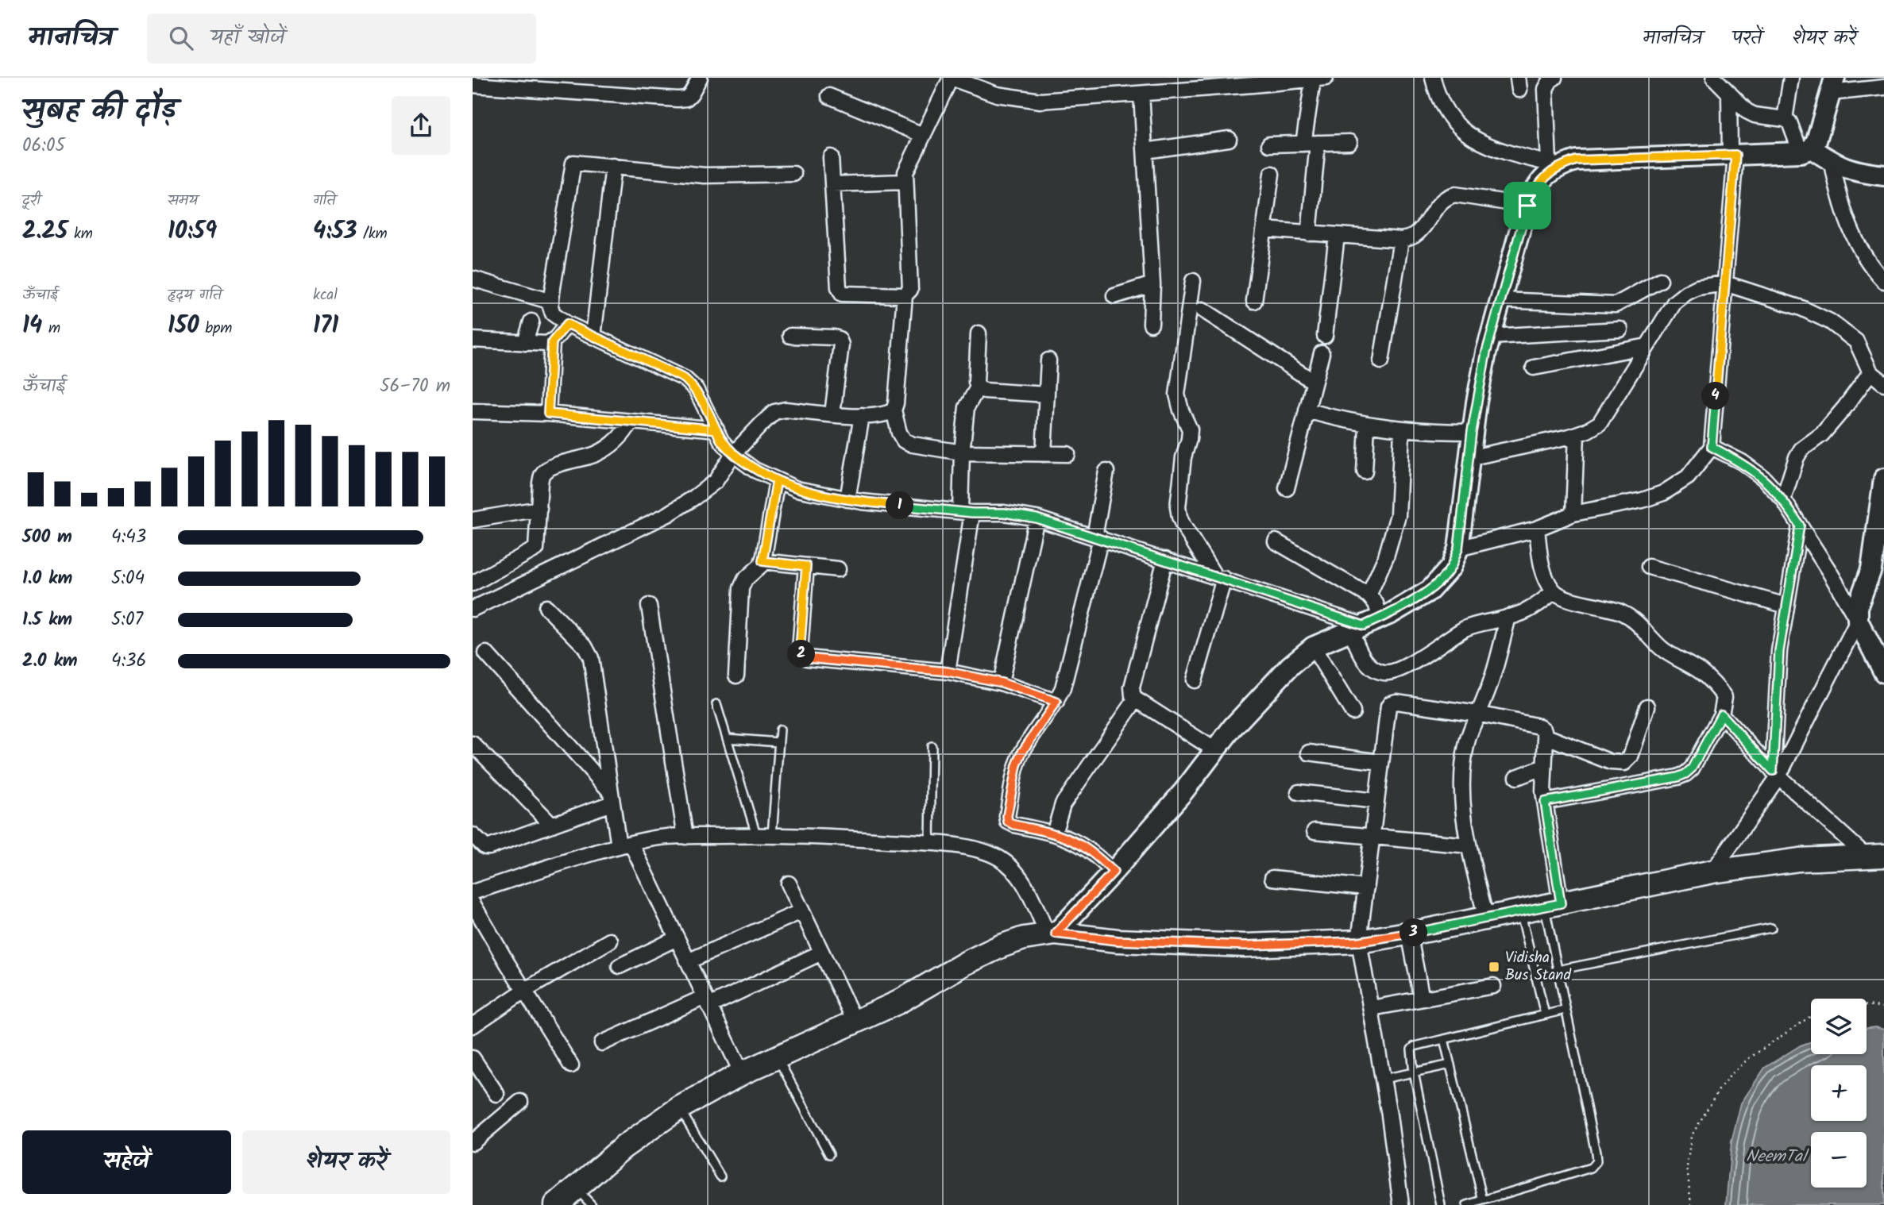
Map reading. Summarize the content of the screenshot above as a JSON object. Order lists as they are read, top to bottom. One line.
{"water":["NeemTal"],"places":{"transit":["Vidisha Bus Stand"]},"page":{"header":"मानचित्र","search":"यहाँ खोजें","nav":["मानचित्र","परतें","शेयर करें"],"heading":["सुबह की दौड़","06:05"],"stats":[["दूरी","2.25 km"],["समय","10:59"],["गति","4:53 /km"],["ऊँचाई","14 m"],["हृदय गति","150 bpm"],["kcal","171"]],"chart":["ऊँचाई","56–70 m"],"pins":["4","1","2","3"],"list":[{"name":"500 m","note":"4:43"},{"name":"1.0 km","note":"5:04"},{"name":"1.5 km","note":"5:07"},{"name":"2.0 km","note":"4:36"}],"map_buttons":["+","−"],"buttons":["सहेजें","शेयर करें"]}}
